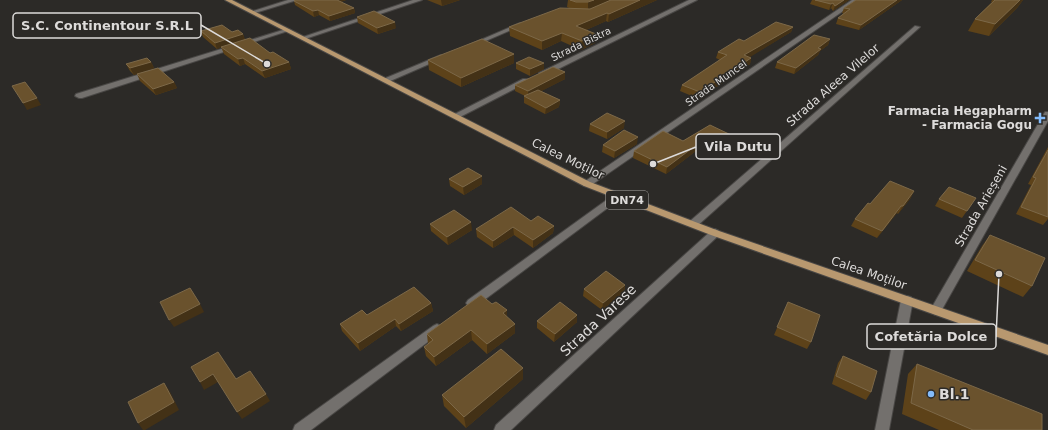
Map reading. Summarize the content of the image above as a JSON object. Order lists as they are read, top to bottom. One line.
{"streets":{"main road":["Calea Moților","DN74"],"street":["Strada Bistra","Strada Muncel","Strada Aleea Vilelor","Strada Arieșeni","Strada Varese"]},"crossings":[["Strada Muncel","Calea Moților"],["Strada Aleea Vilelor","Calea Moților"],["Calea Moților","Strada Arieșeni"],["Calea Moților","Strada Varese"]],"places":{"other":["S.C. Continentour S.R.L","Vila Dutu","Cofetăria Dolce","Bl.1"],"health":["Farmacia Hegapharm - Farmacia Gogu"]}}
